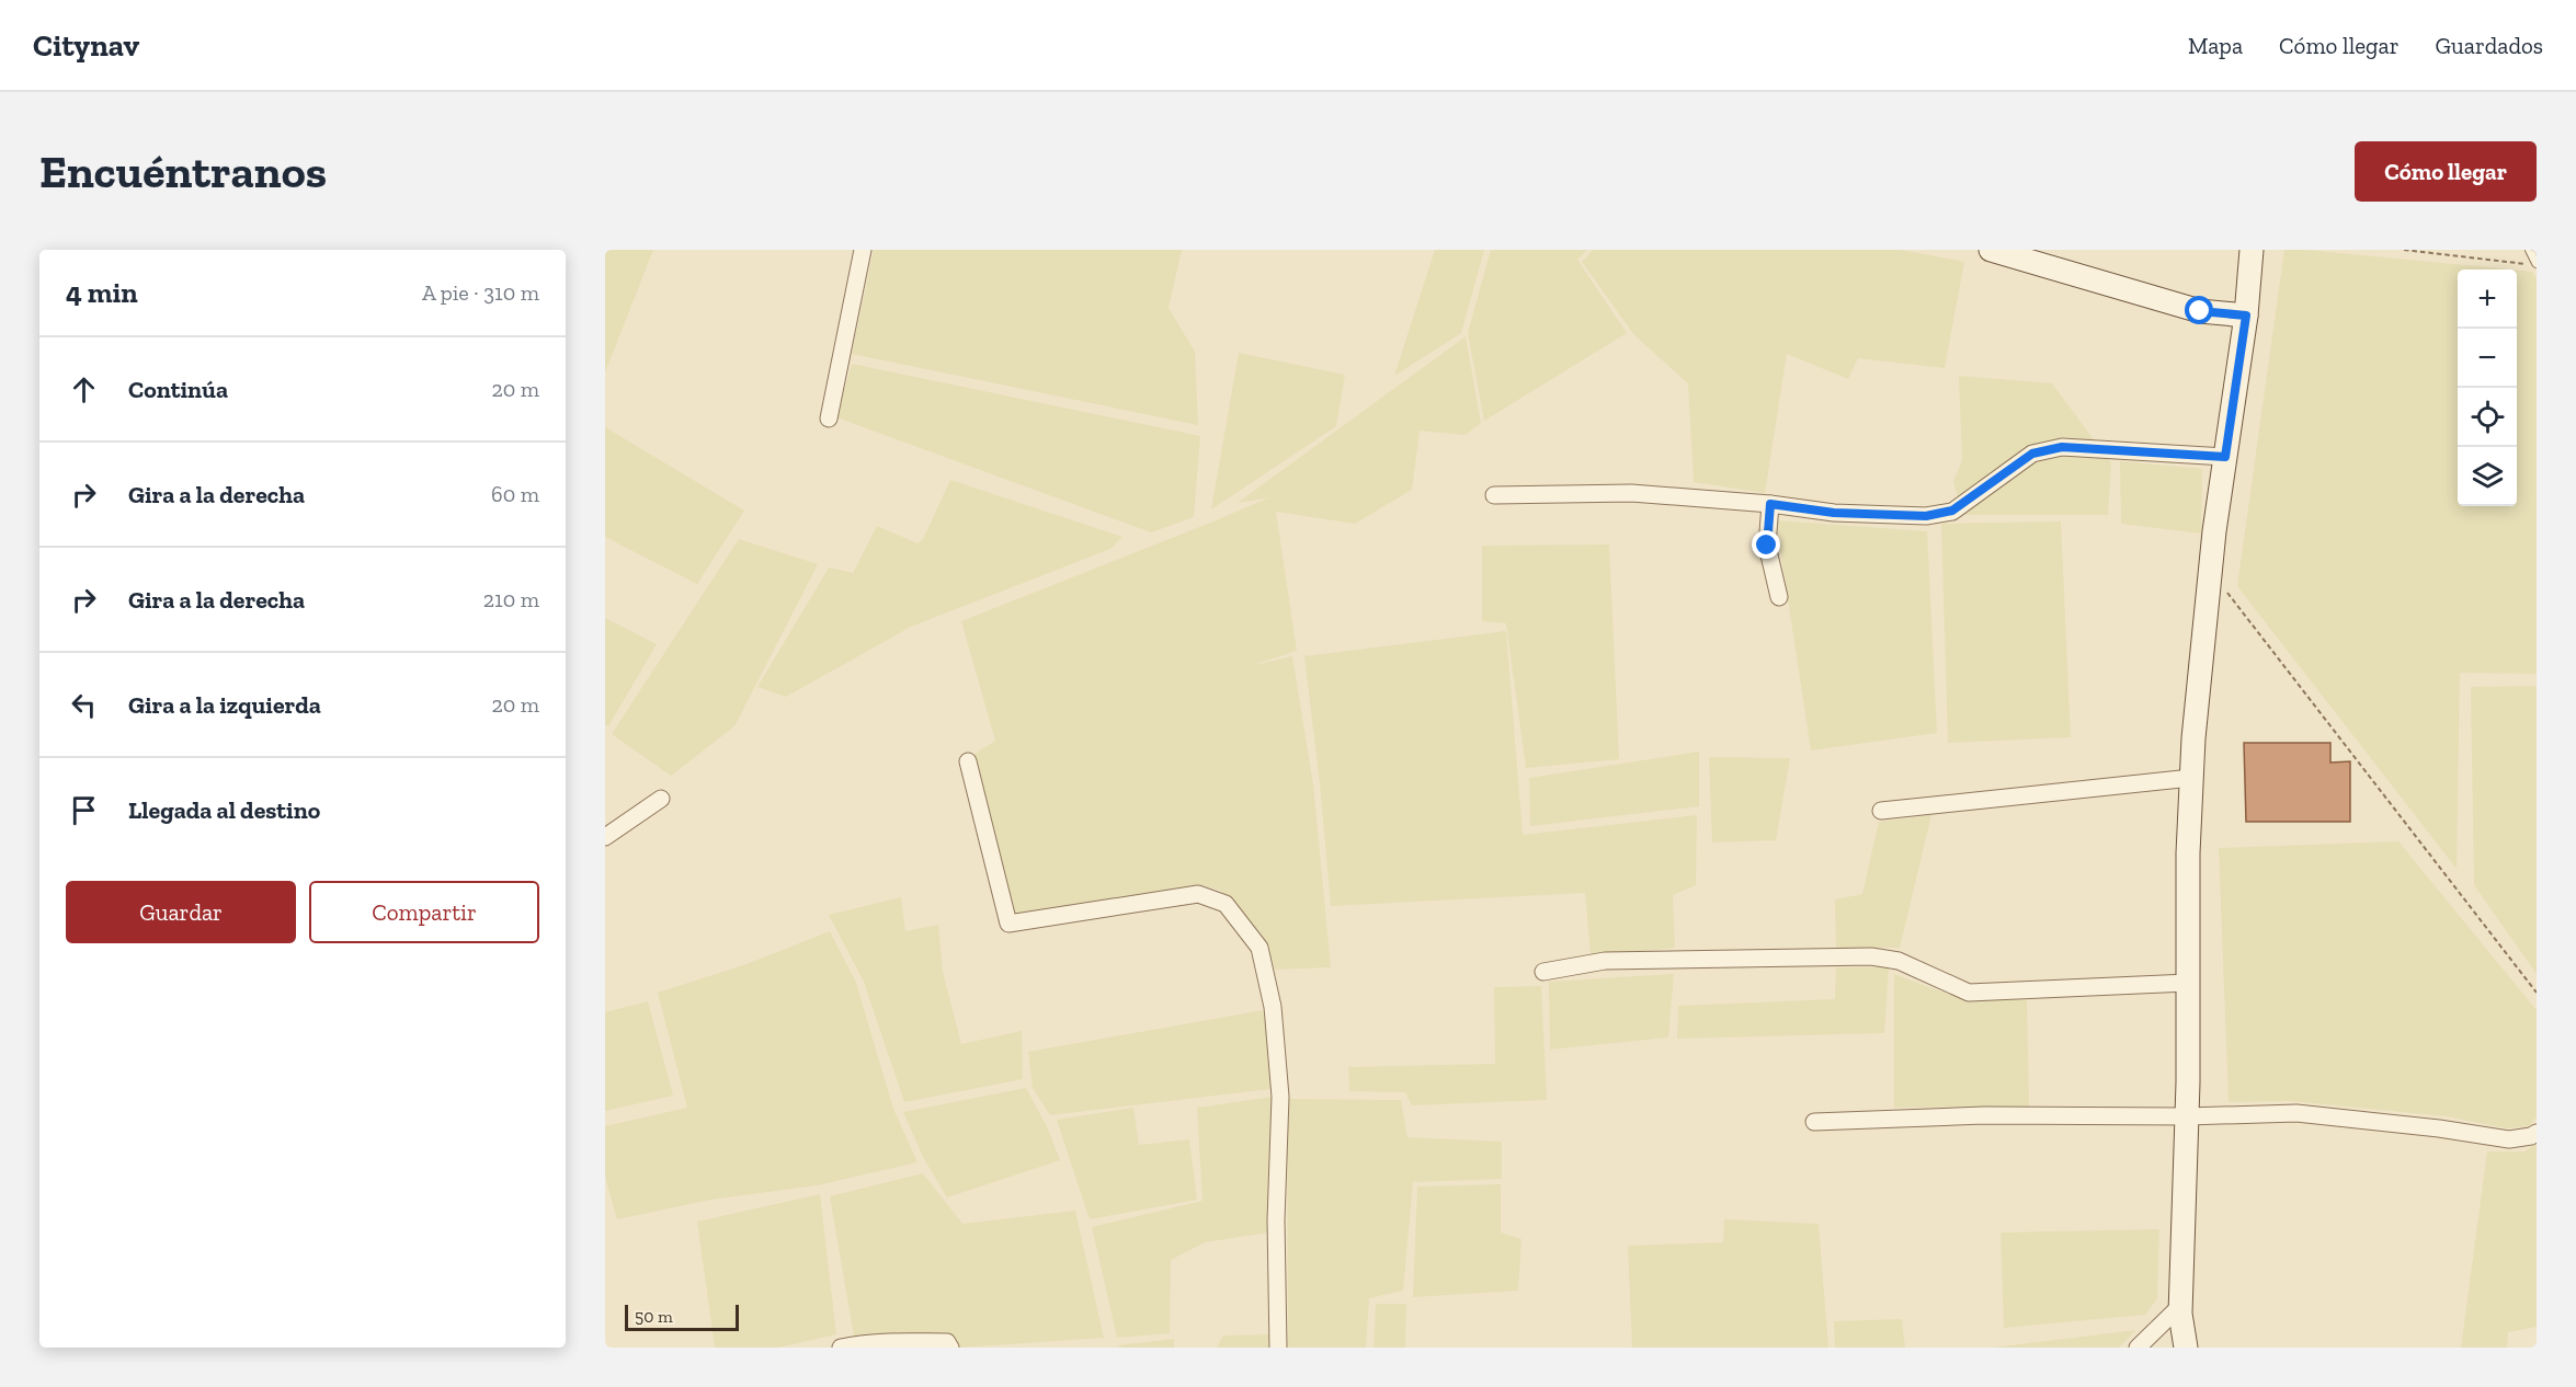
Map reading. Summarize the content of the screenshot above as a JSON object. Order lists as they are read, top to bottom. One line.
{"scale_bar":"50 m","page":{"header":"Citynav","nav":["Mapa","Cómo llegar","Guardados"],"buttons":["Cómo llegar",["Guardar","Compartir"]],"title":"Encuéntranos","heading":["4 min","A pie · 310 m"],"map_buttons":["+","−"],"list":[["Continúa","20 m"],["Gira a la derecha","60 m"],["Gira a la derecha","210 m"],["Gira a la izquierda","20 m"],"Llegada al destino"],"scale":"50 m"}}
